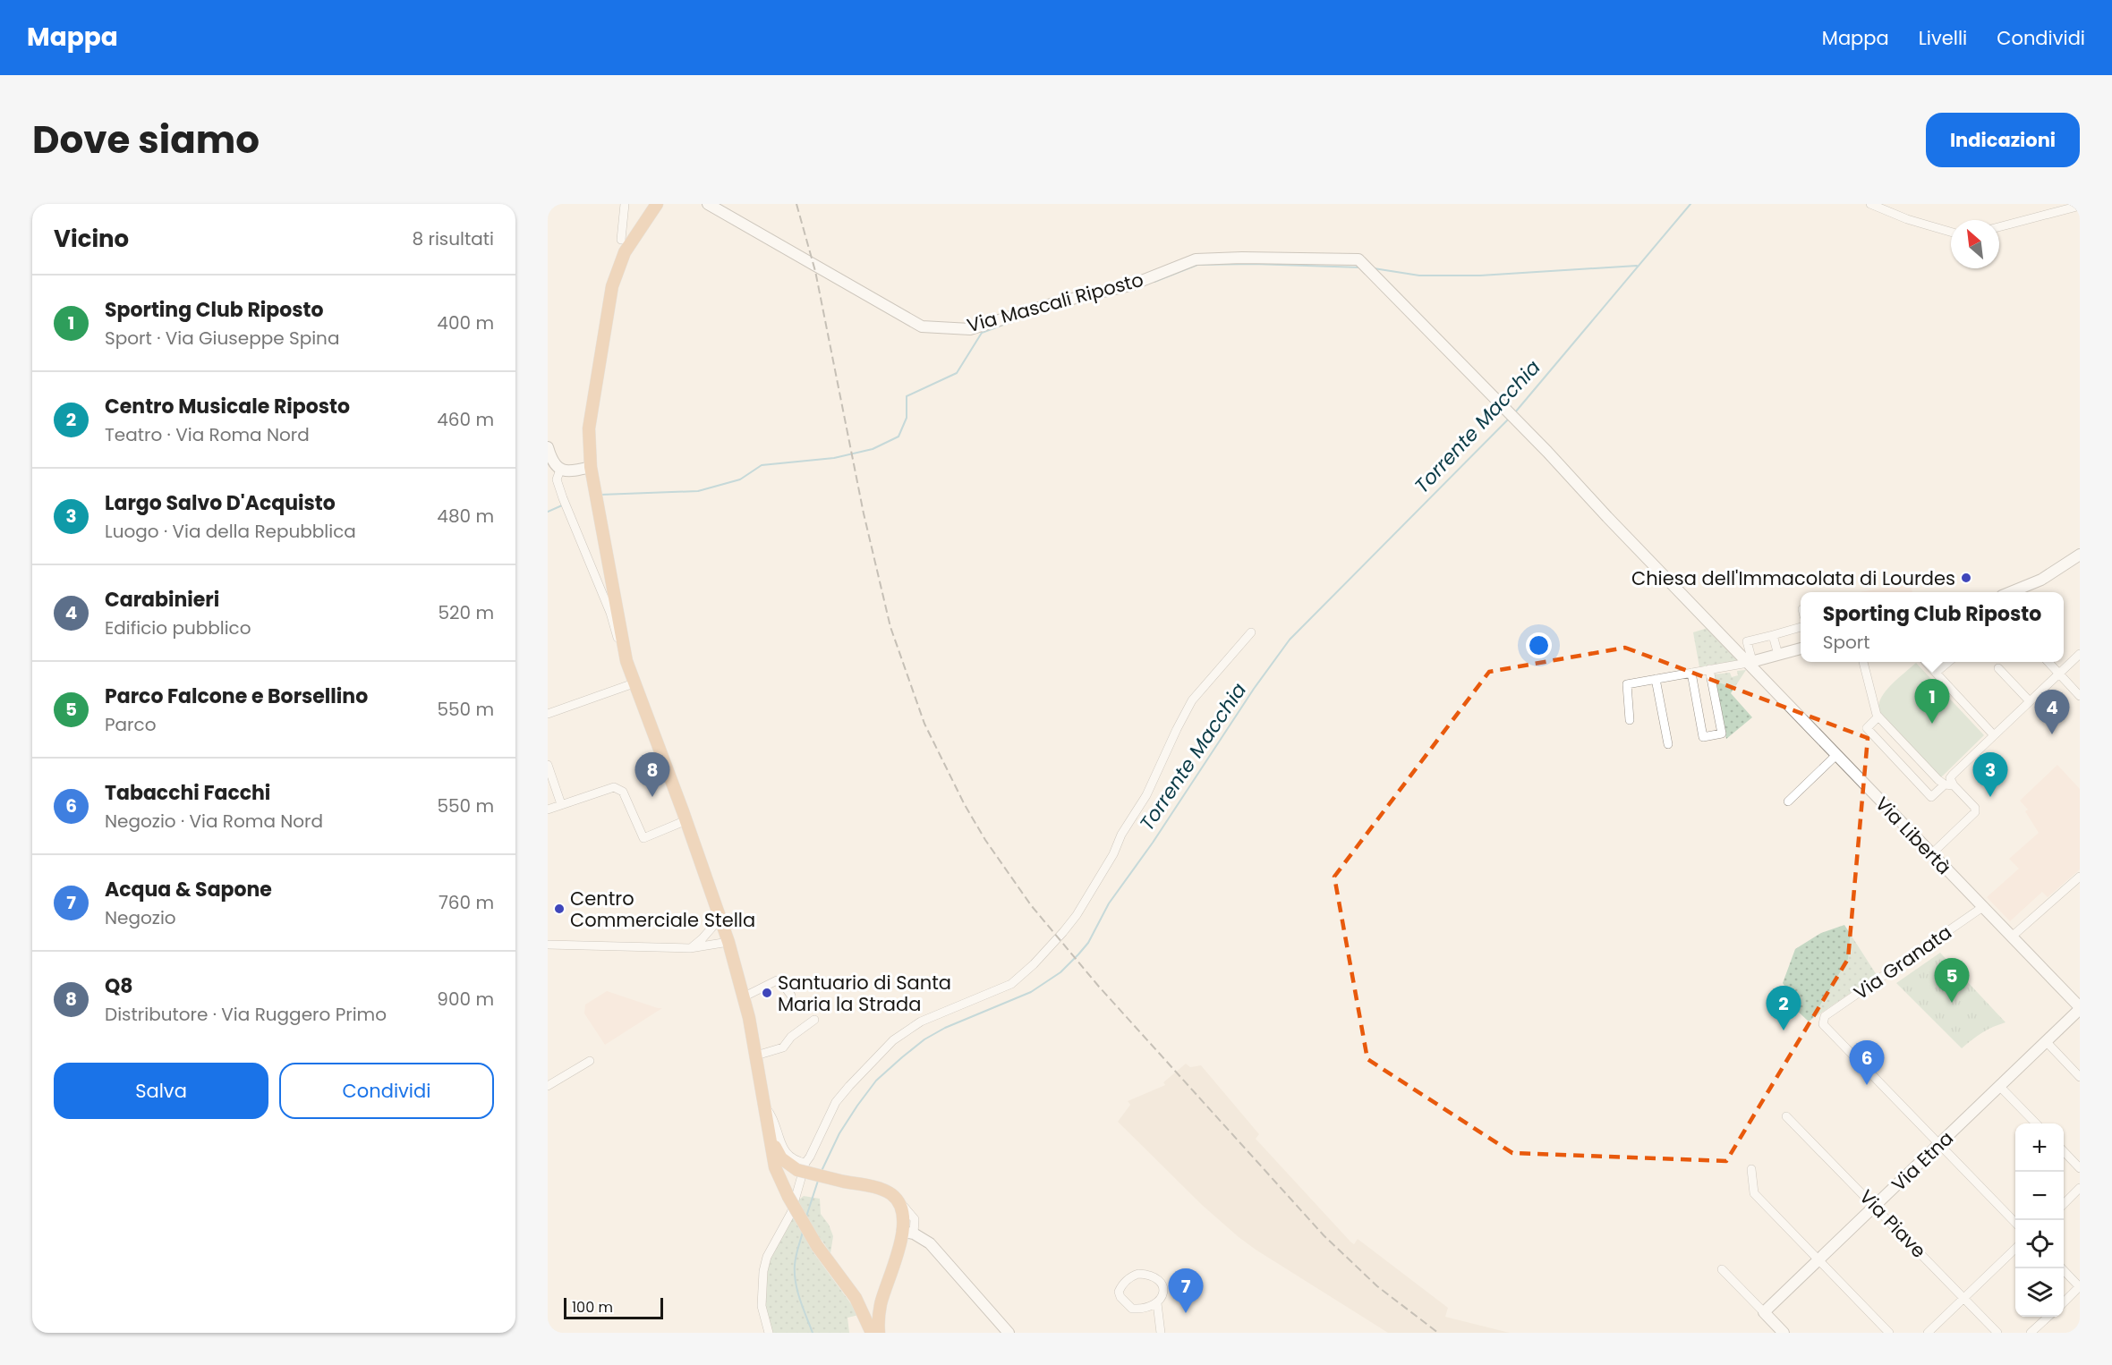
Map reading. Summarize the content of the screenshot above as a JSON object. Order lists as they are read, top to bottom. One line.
{"streets":{"street":["Via Mascali Riposto","Via Libertà","Via Granata","Via Etna","Via Piave"]},"crossings":[["Via Mascali Riposto","Via Libertà"],["Via Libertà","Via Granata"],["Via Libertà","Via Etna"],["Via Granata","Via Etna"],["Via Etna","Via Piave"]],"water":["Torrente Macchia"],"places":["Chiesa dell'Immacolata di Lourdes","Centro Commerciale Stella","Santuario di Santa Maria la Strada"],"scale_bar":"100 m","north":"top left","page":{"header":"Mappa","nav":["Mappa","Livelli","Condividi"],"title":"Dove siamo","buttons":["Indicazioni",["Salva","Condividi"]],"heading":["Vicino","8 risultati"],"list":[{"mark":"1","name":"Sporting Club Riposto","note":"Sport · Via Giuseppe Spina","value":"400 m"},{"mark":"2","name":"Centro Musicale Riposto","note":"Teatro · Via Roma Nord","value":"460 m"},{"mark":"3","name":"Largo Salvo D'Acquisto","note":"Luogo · Via della Repubblica","value":"480 m"},{"mark":"4","name":"Carabinieri","note":"Edificio pubblico","value":"520 m"},{"mark":"5","name":"Parco Falcone e Borsellino","note":"Parco","value":"550 m"},{"mark":"6","name":"Tabacchi Facchi","note":"Negozio · Via Roma Nord","value":"550 m"},{"mark":"7","name":"Acqua & Sapone","note":"Negozio","value":"760 m"},{"mark":"8","name":"Q8","note":"Distributore · Via Ruggero Primo","value":"900 m"}],"popup":["Sporting Club Riposto","Sport"],"pins":["1","4","3","8","5","2","6","7"],"map_buttons":["+","−"],"scale":"100 m"}}
